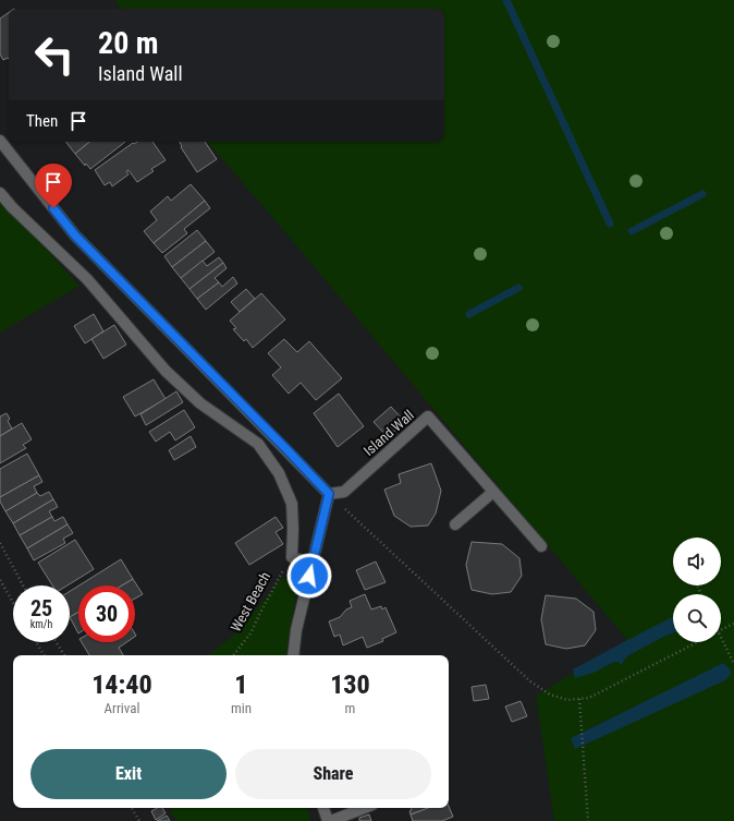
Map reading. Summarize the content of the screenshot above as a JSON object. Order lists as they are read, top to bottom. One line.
{"streets":{"street":["Island Wall"],"path":["West Beach"]},"page":{"turn":["20 m","Island Wall"],"then":"Then","speed":"25 km/h","limit":"30","eta":["14:40","Arrival","1","min","130","m"],"buttons":["Exit","Share"]}}
